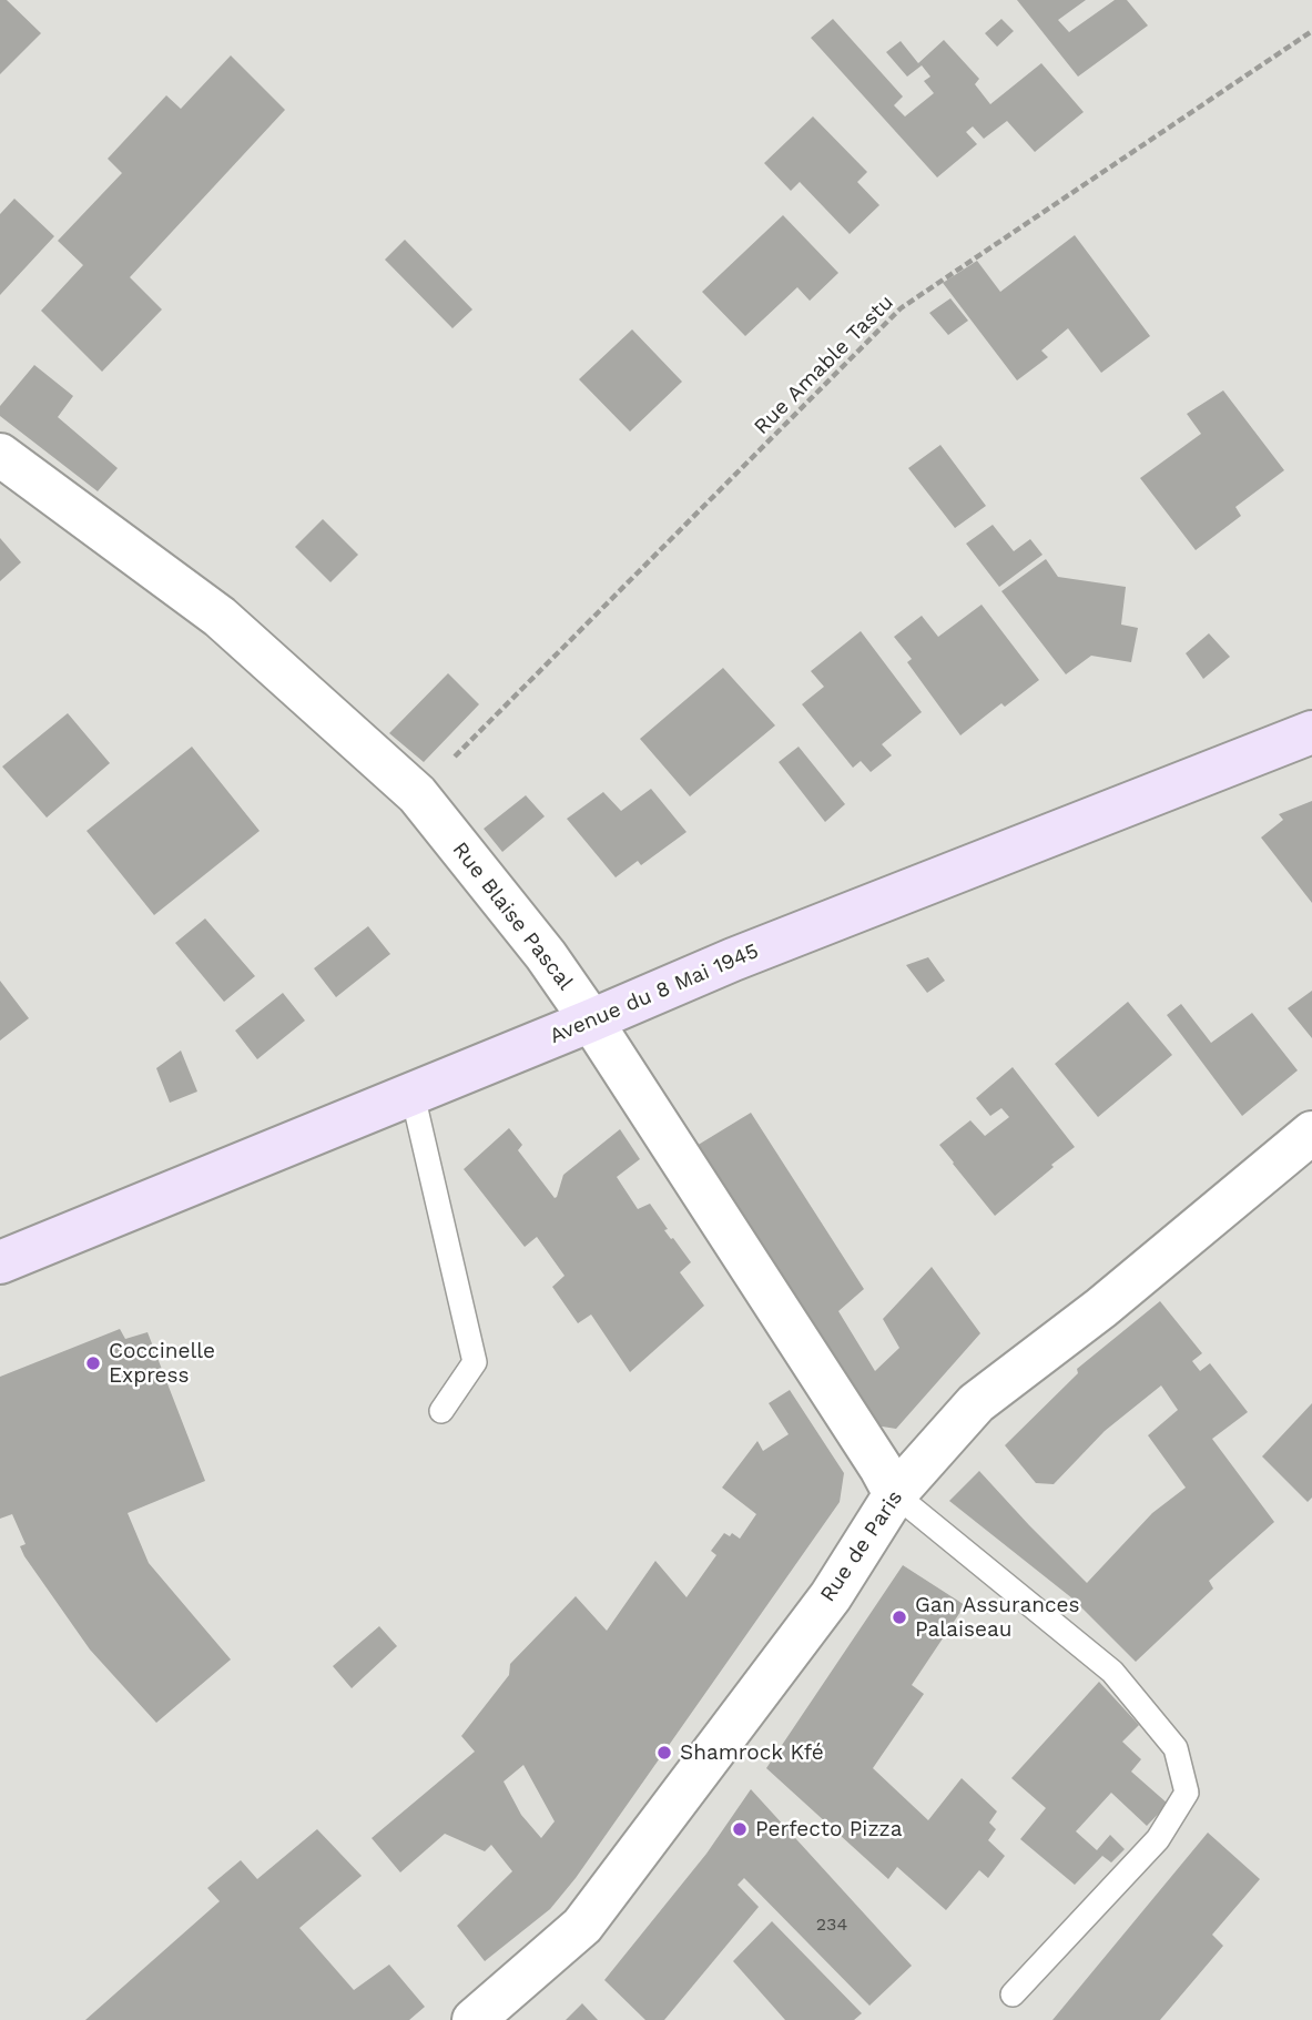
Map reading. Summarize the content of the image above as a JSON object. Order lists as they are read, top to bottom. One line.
{"streets":{"main road":["Avenue du 8 Mai 1945"],"street":["Rue Blaise Pascal","Rue de Paris"],"path":["Rue Amable Tastu"]},"crossings":[["Rue Amable Tastu","Rue Blaise Pascal"],["Rue Blaise Pascal","Avenue du 8 Mai 1945"],["Rue Blaise Pascal","Rue de Paris"]],"places":["Coccinelle Express","Gan Assurances Palaiseau","Shamrock Kfé","Perfecto Pizza"],"house_numbers":["234"]}
